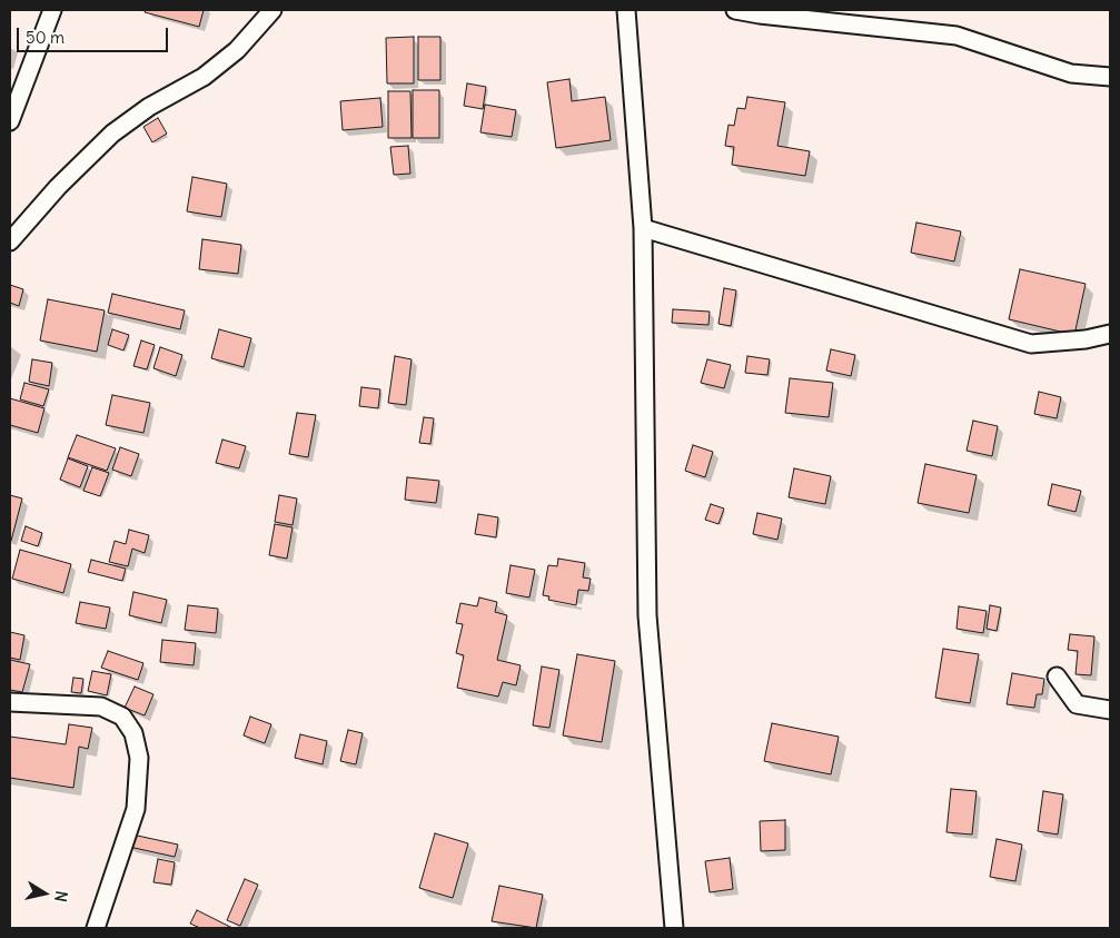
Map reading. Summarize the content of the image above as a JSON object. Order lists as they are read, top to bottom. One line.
{"scale_bar":"50 m","north":"right"}
